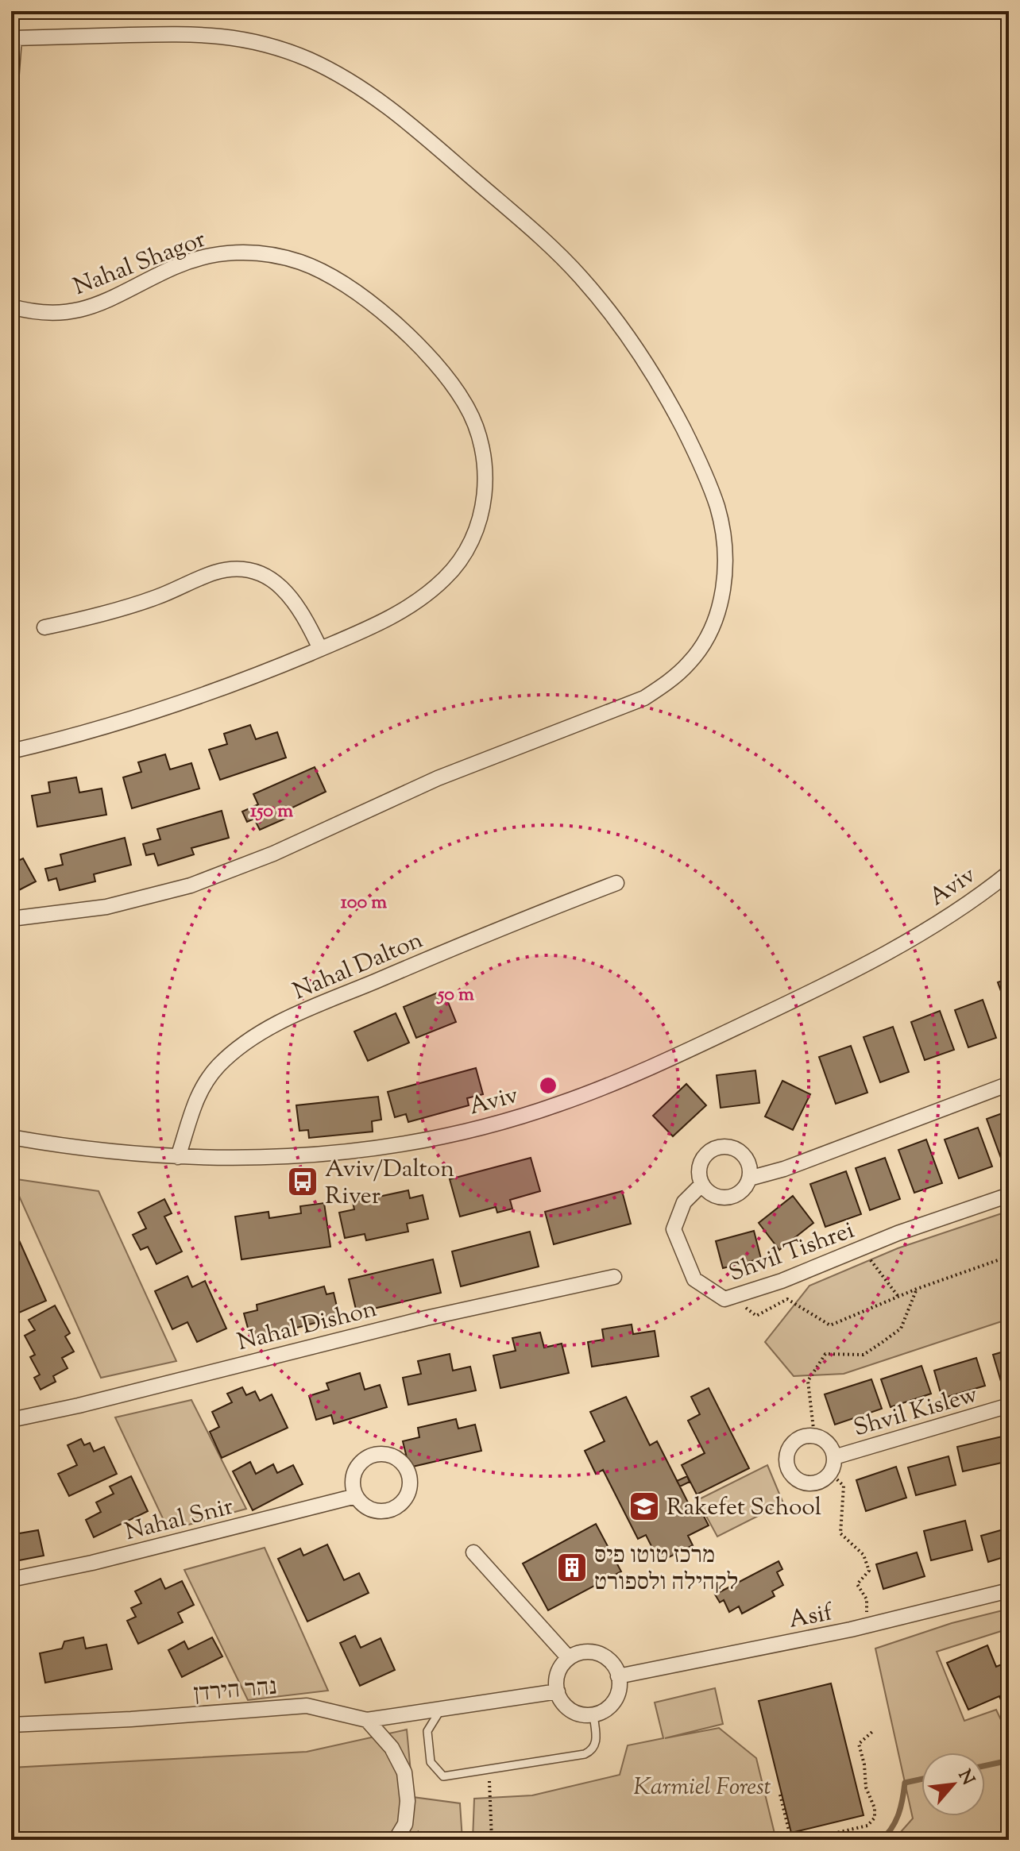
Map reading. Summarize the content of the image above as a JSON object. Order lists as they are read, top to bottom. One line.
{"streets":{"street":["Nahal Shagor","Aviv","Nahal Dalton","Shvil Tishrei","Nahal Dishon","Shvil Kislew","Nahal Snir","Asif","נהר הירדן"]},"crossings":[["Aviv","Nahal Dalton"]],"parks":["Karmiel Forest"],"places":{"bus stop":["Aviv/Dalton River"],"school or university":["Rakefet School"],"building":["מרכז טוטו פיס לקהילה ולספורט"]},"north":"top right","rings":["150 m","100 m","50 m"]}
